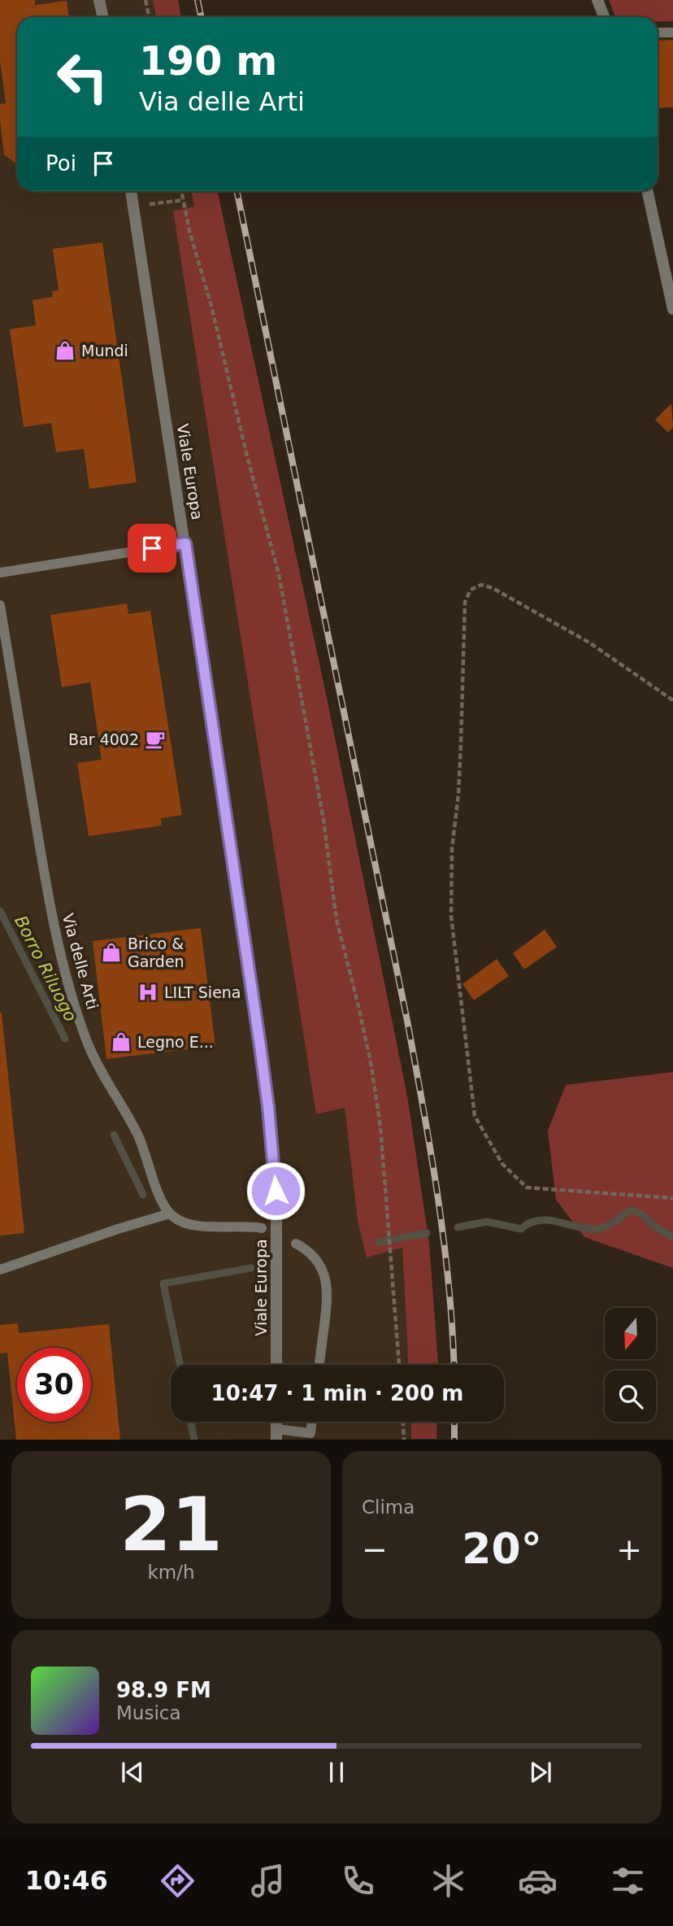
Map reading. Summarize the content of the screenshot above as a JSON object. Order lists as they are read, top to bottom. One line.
{"streets":{"street":["Viale Europa"],"lane":["Via delle Arti"]},"water":["Borro Riluogo"],"places":{"shop":["Mundi","Brico & Garden","Legno E..."],"cafe":["Bar 4002"],"hospital":["LILT Siena"]},"north":"bottom","page":{"turn":["190 m","Via delle Arti"],"then":"Poi","limit":"30","trip":"10:47 · 1 min · 200 m","tile":[["21","km/h"],"Clima"],"heat":["−","20°","+"],"song":["98.9 FM","Musica"],"tabs":"10:46"}}
